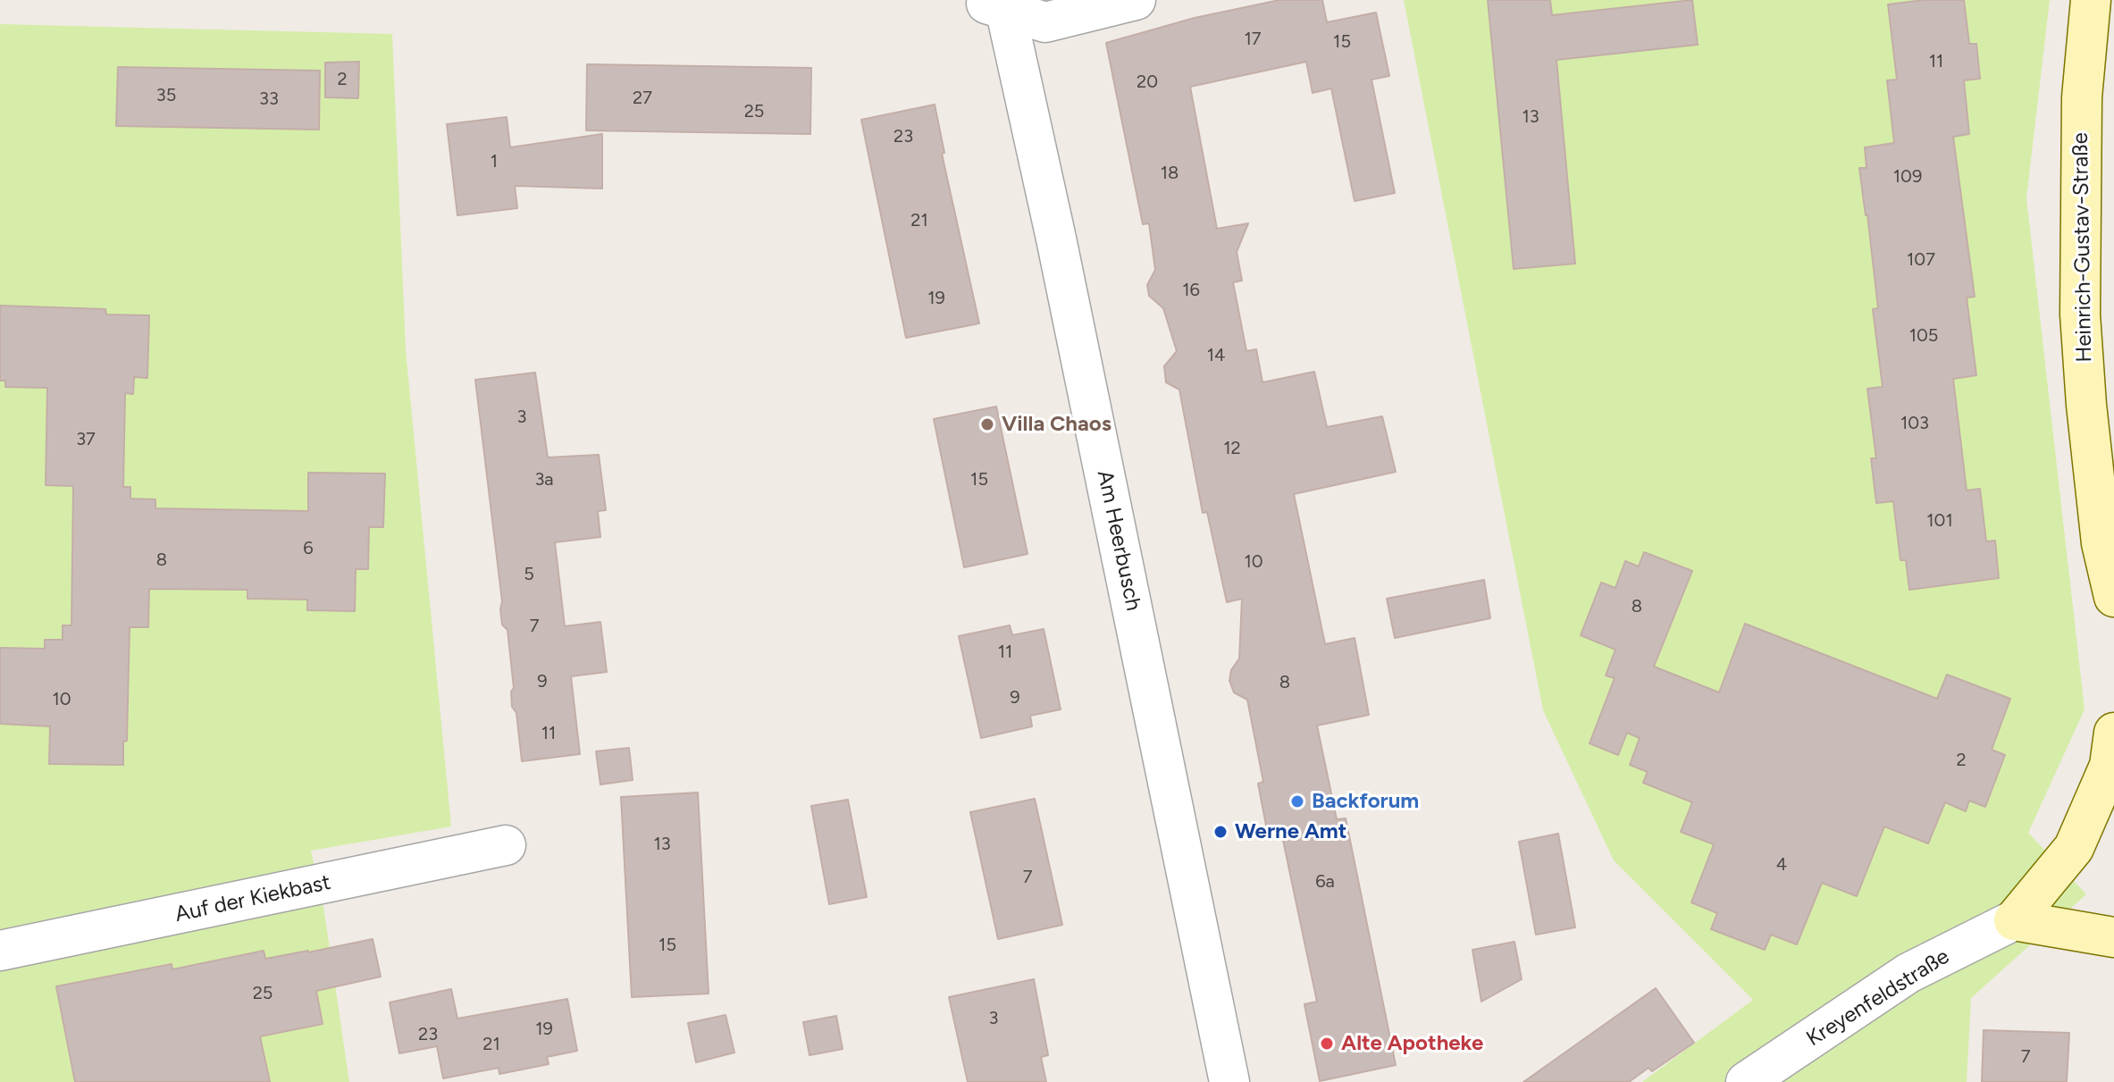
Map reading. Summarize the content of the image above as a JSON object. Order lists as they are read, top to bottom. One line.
{"streets":{"street":["Heinrich-Gustav-Straße","Am Heerbusch","Auf der Kiekbast","Kreyenfeldstraße"]},"places":["Villa Chaos","Backforum","Werne Amt","Alte Apotheke"],"house_numbers":["17","15","11","2","20","35","27","33","25","13","23","1","18","109","21","107","16","19","105","14","3","103","37","12","3a","15","101","6","8","10","5","8","7","11","9","8","9","10","11","2","13","4","7","6a","15","25","3","19","23","21","7"]}
